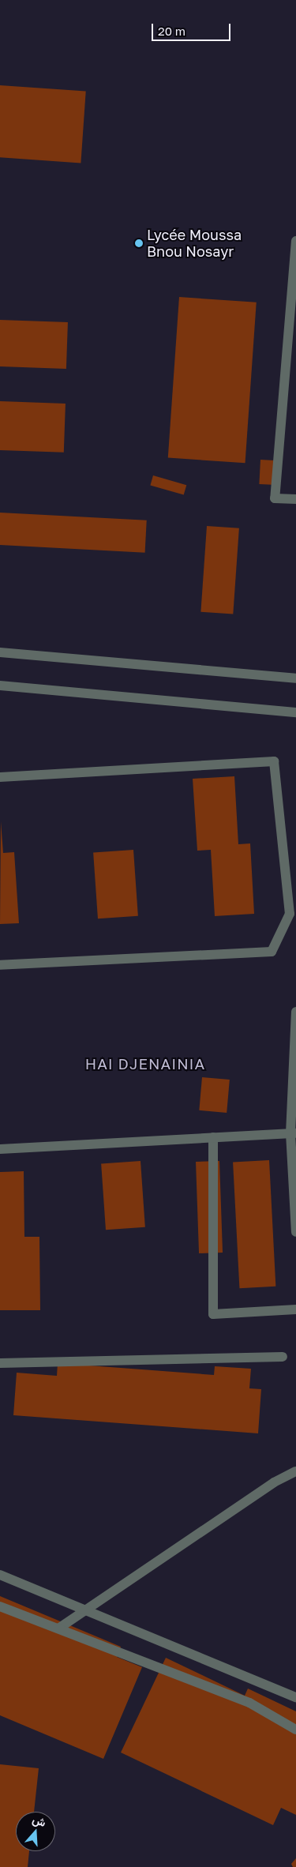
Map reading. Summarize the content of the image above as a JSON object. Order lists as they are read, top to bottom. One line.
{"districts":["HAI DJENAINIA"],"places":["Lycée Moussa Bnou Nosayr"],"scale_bar":"20 m","north":"top"}
